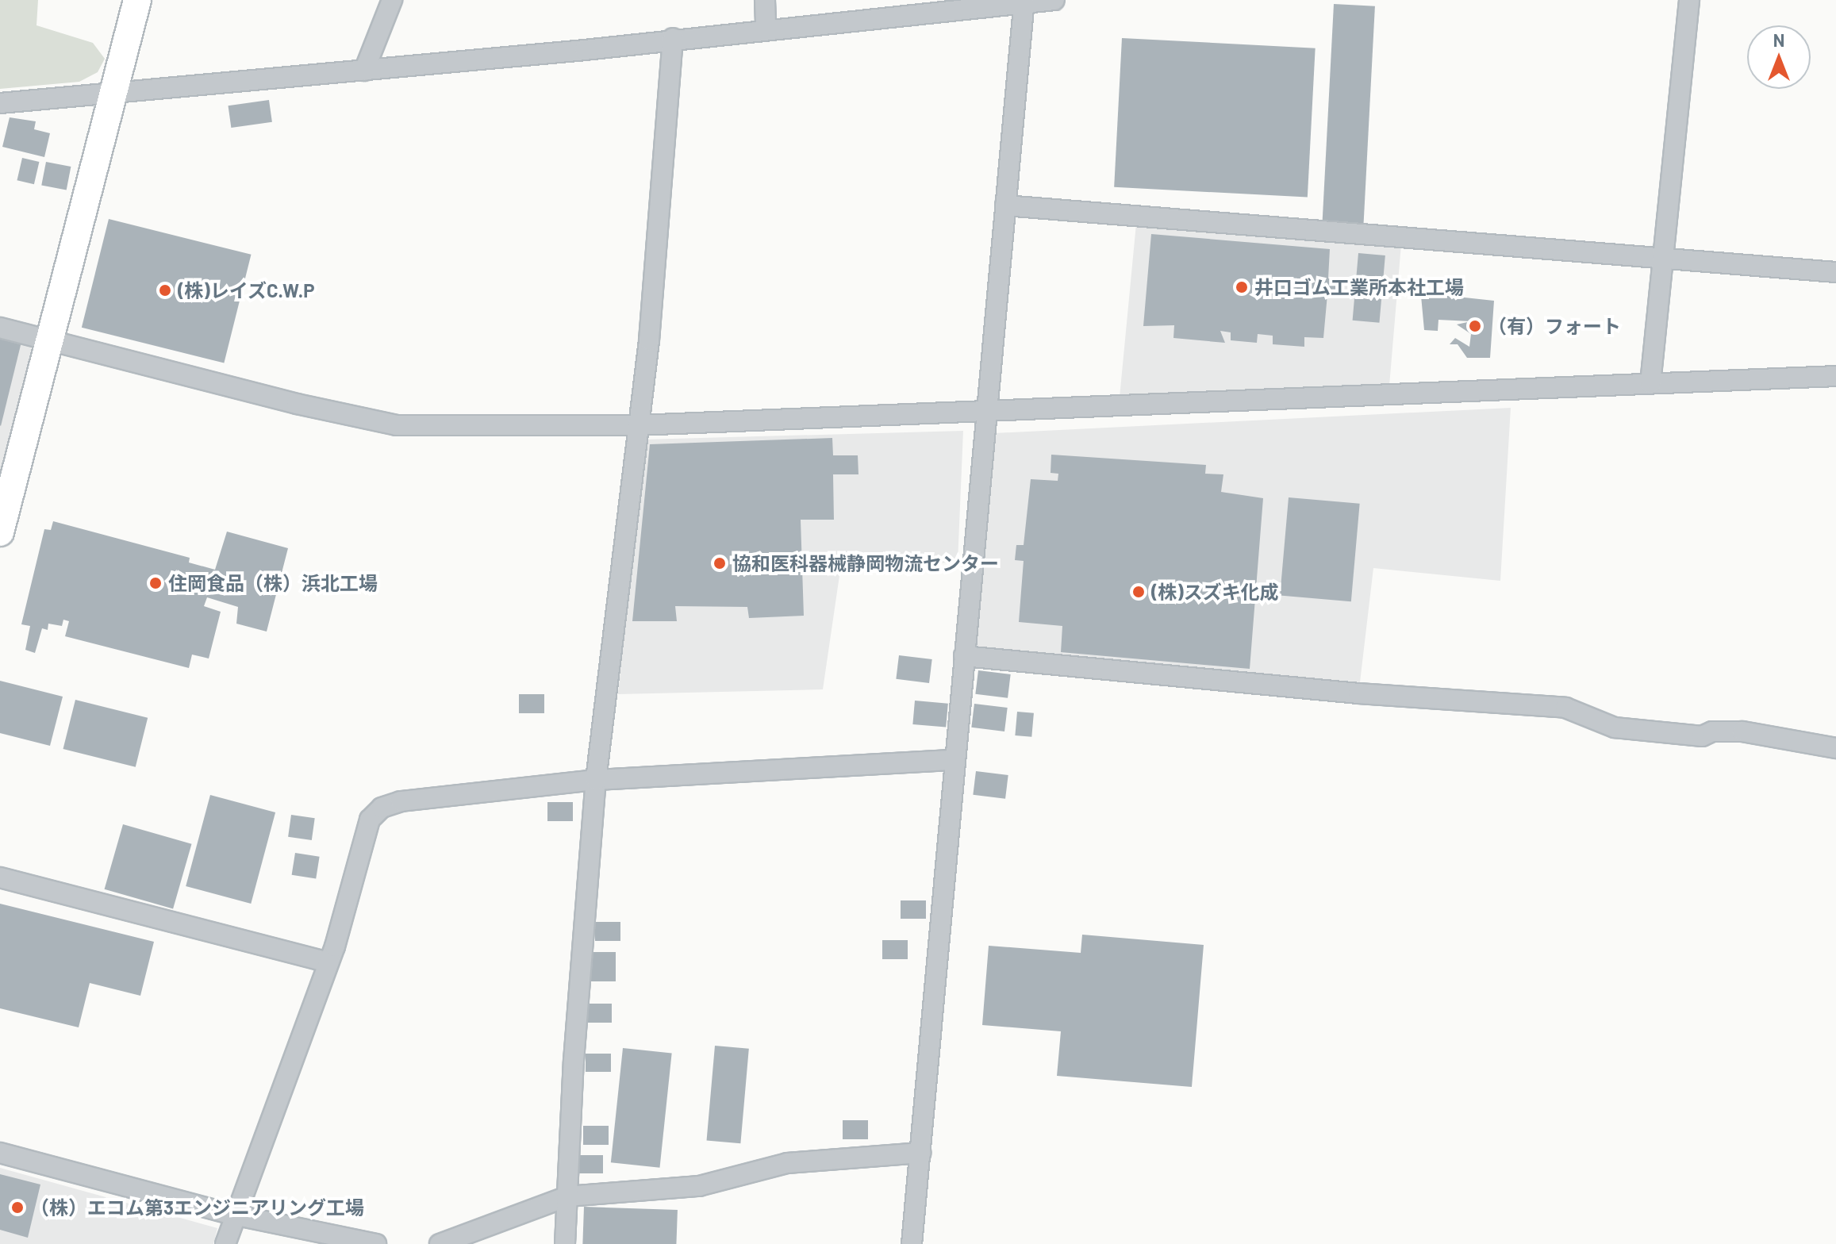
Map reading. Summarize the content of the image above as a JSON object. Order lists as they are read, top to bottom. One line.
{"places":["井口ゴム工業所本社工場","(株)レイズC.W.P","（有）フォート","協和医科器械静岡物流センター","住岡食品（株）浜北工場","(株)スズキ化成","（株）エコム第3エンジニアリング工場"],"north":"top"}
